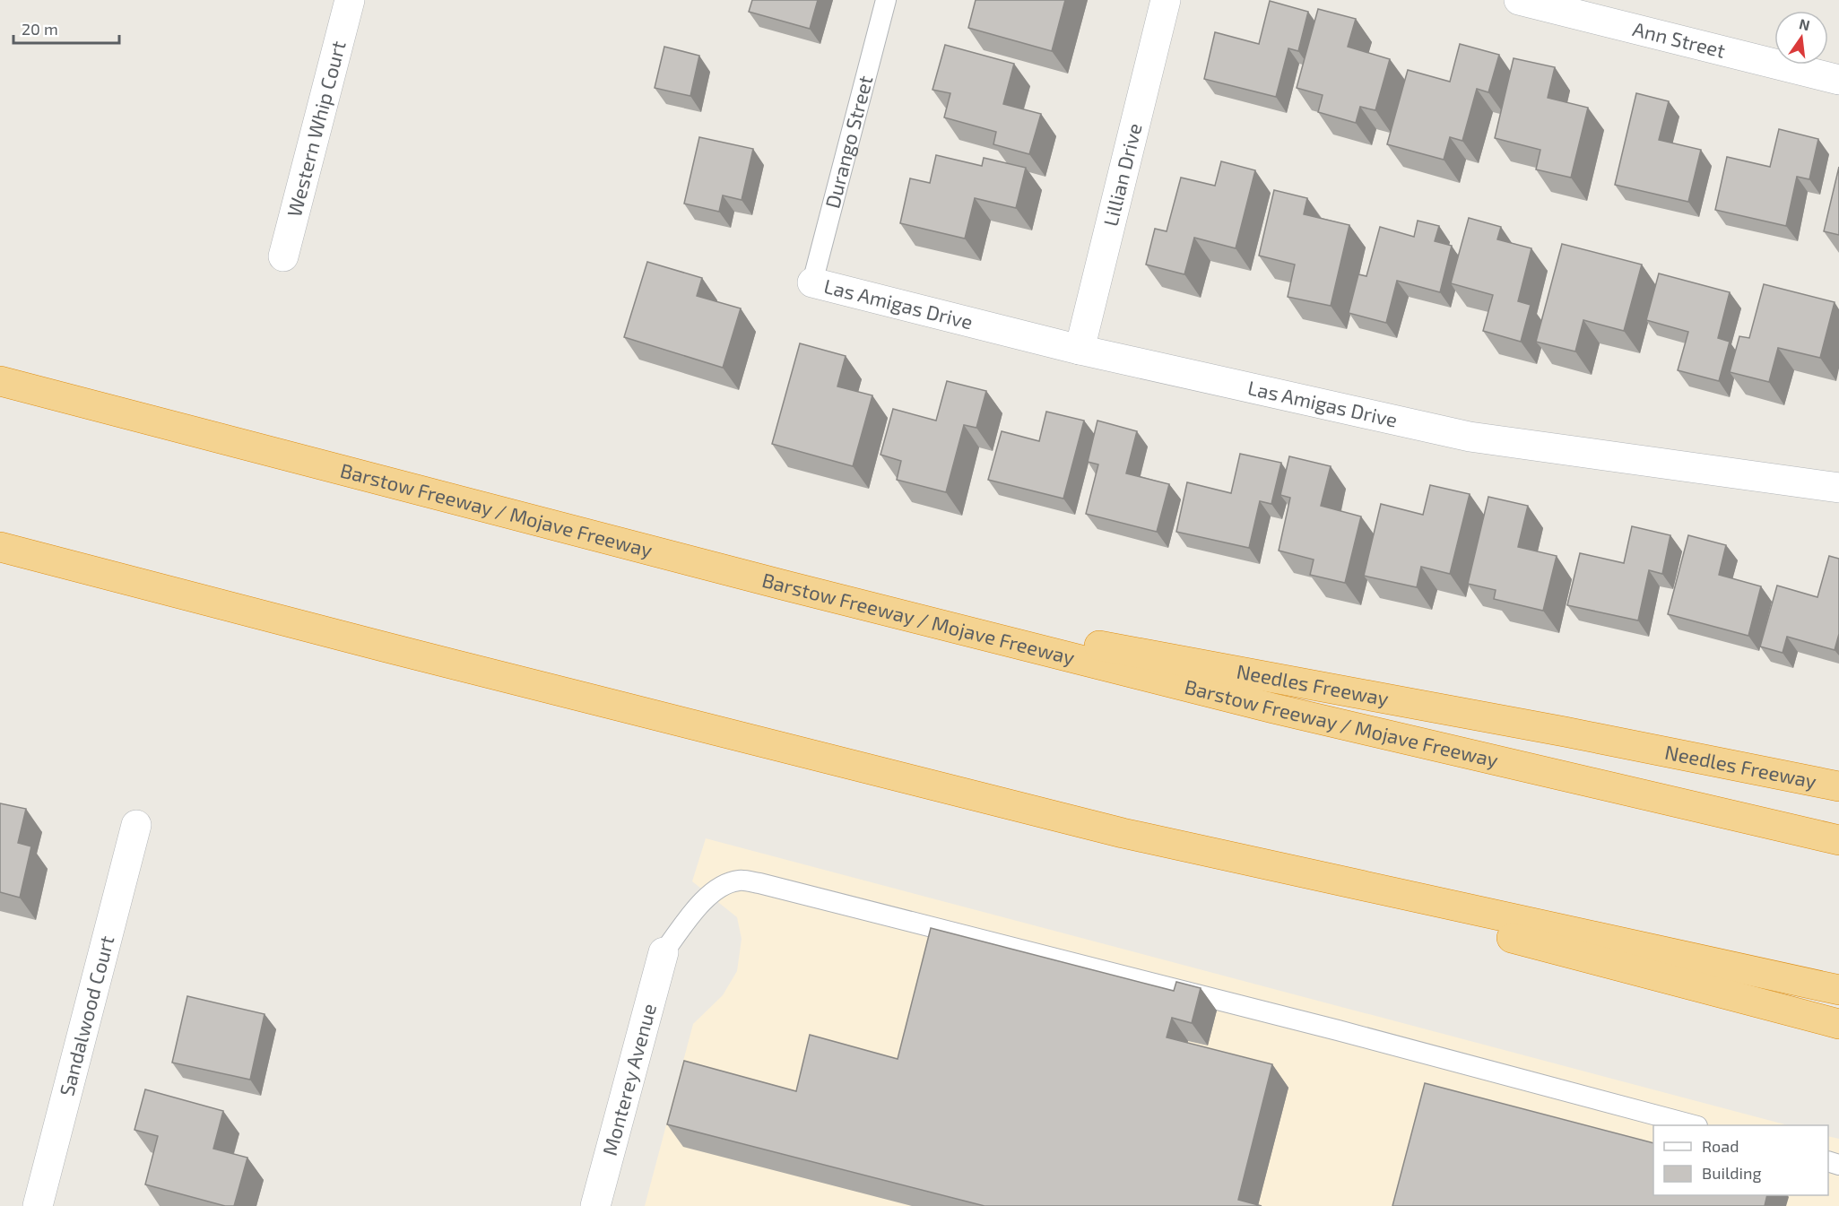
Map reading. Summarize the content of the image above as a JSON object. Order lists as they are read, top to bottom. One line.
{"streets":{"highway":["Barstow Freeway / Mojave Freeway","Needles Freeway"],"street":["Ann Street","Western Whip Court","Lillian Drive","Las Amigas Drive","Sandalwood Court","Monterey Avenue"],"lane":["Durango Street"]},"crossings":[["Durango Street","Las Amigas Drive"],["Lillian Drive","Las Amigas Drive"],["Barstow Freeway / Mojave Freeway","Needles Freeway"]],"legend":["Road","Building"],"scale_bar":"20 m","north":"top"}
